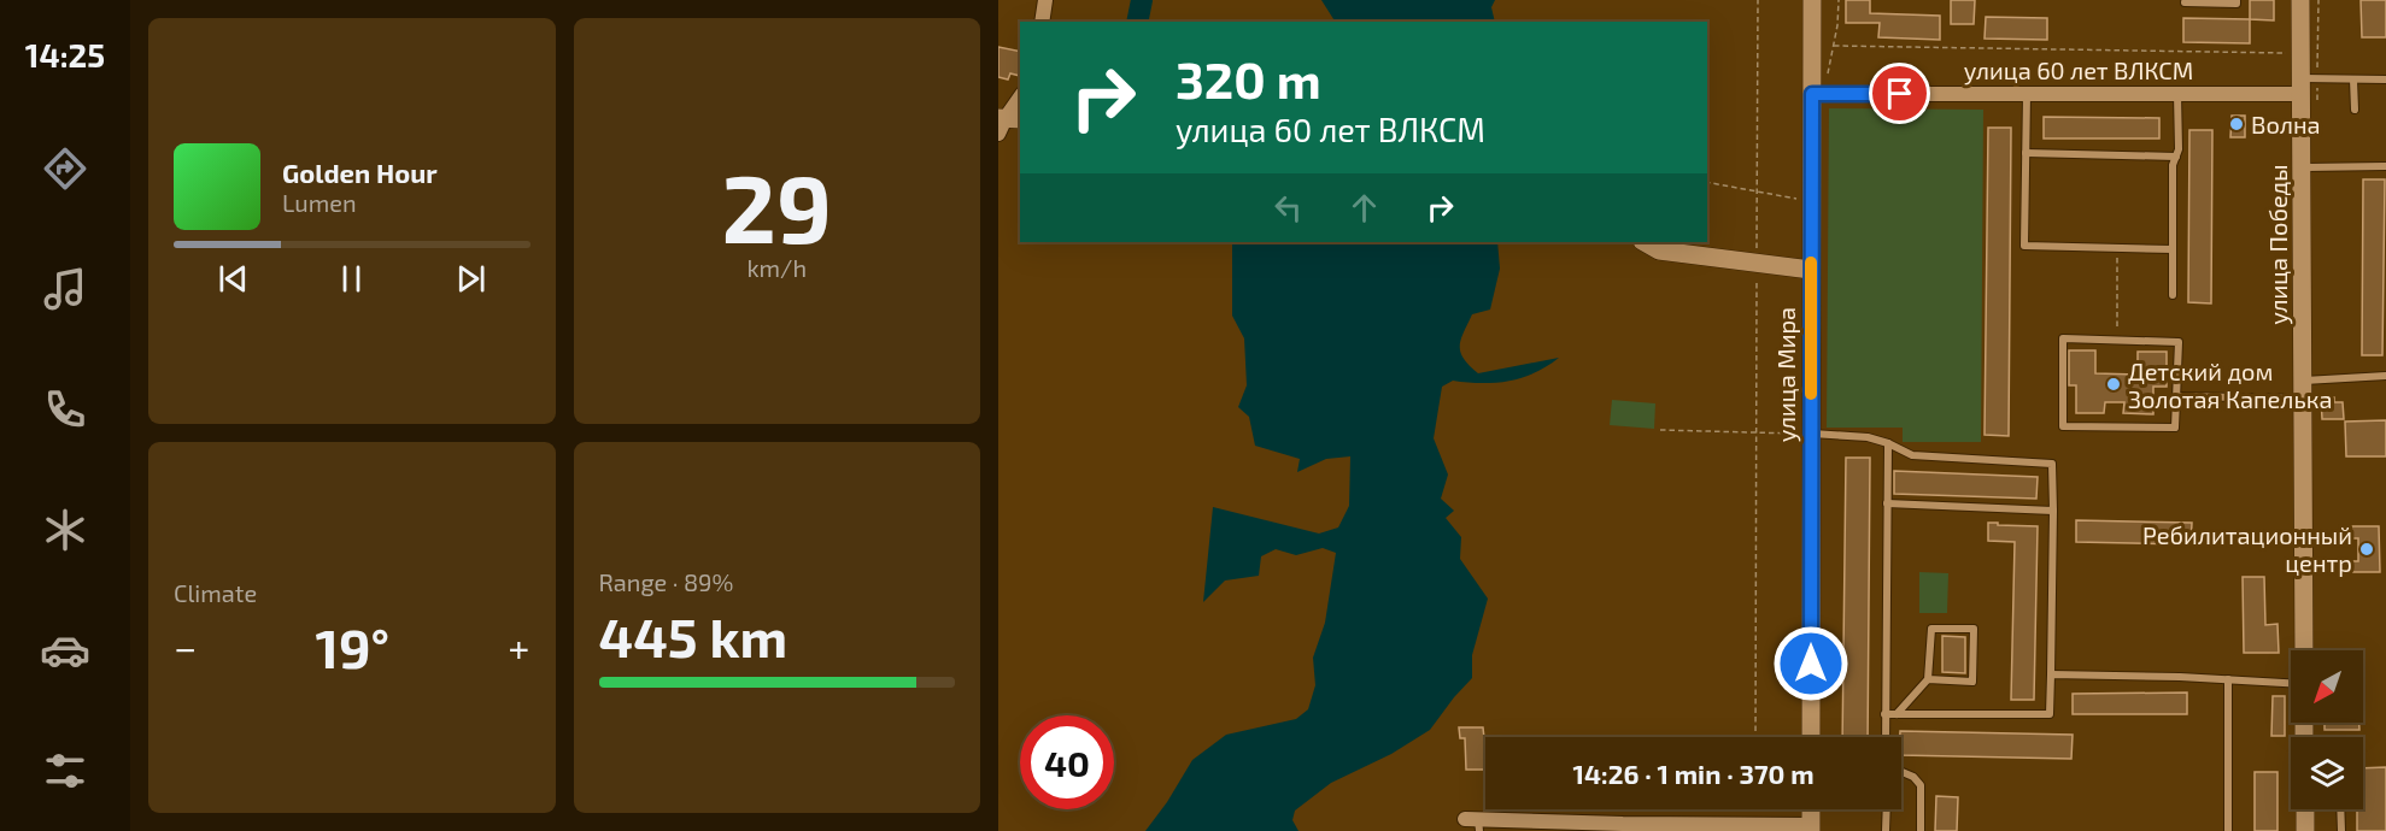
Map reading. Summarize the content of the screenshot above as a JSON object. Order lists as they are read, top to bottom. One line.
{"streets":{"street":["улица 60 лет ВЛКСМ","улица Победы","улица Мира"]},"crossings":[["улица 60 лет ВЛКСМ","улица Победы"],["улица 60 лет ВЛКСМ","улица Мира"]],"places":["Волна","Детский дом Золотая Капелька","Ребилитационный центр"],"north":"bottom left","page":{"tabs":"14:25","tile":[["29","km/h"],"Climate",["Range · 89%","445 km"]],"turn":["320 m","улица 60 лет ВЛКСМ"],"song":["Golden Hour","Lumen"],"heat":["−","19°","+"],"limit":"40","trip":"14:26 · 1 min · 370 m"}}
